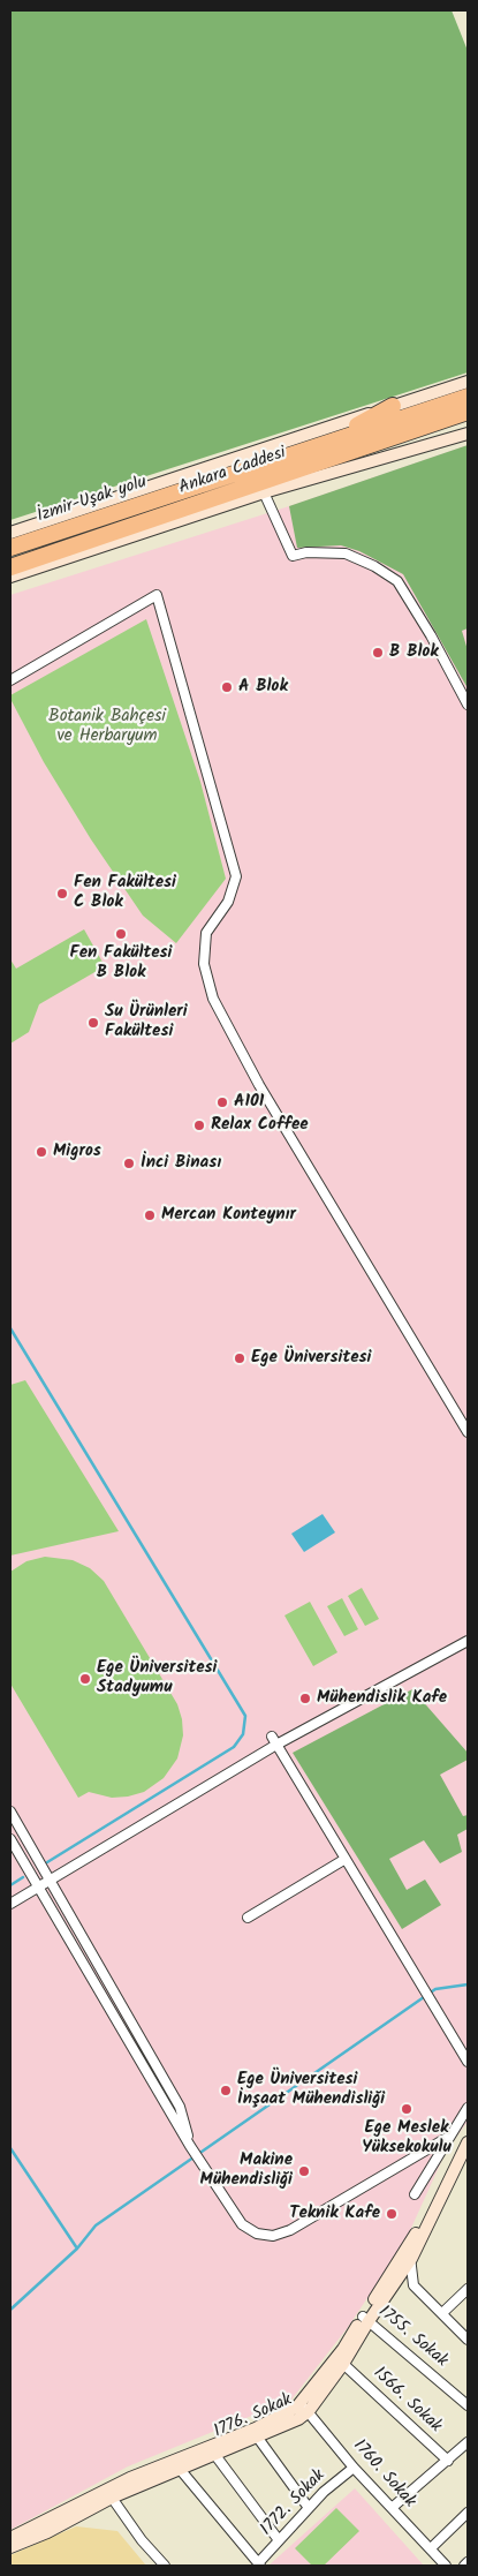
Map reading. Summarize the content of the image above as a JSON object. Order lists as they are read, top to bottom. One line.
{"streets":{"highway":["Ankara Caddesi","İzmir-Uşak yolu"],"street":["1755. Sokak","1566. Sokak","1776. Sokak","1760. Sokak","1772. Sokak"]},"crossings":[["1755. Sokak","1776. Sokak"],["1566. Sokak","1776. Sokak"],["1776. Sokak","1760. Sokak"],["1760. Sokak","1772. Sokak"]],"parks":["Botanik Bahçesi ve Herbaryum"],"places":["B Blok","A Blok","Fen Fakültesi C Blok","Fen Fakültesi B Blok","Su Ürünleri Fakültesi","A101","Relax Coffee","Migros","İnci Binası","Mercan Konteynır","Ege Üniversitesi","Ege Üniversitesi Stadyumu","Mühendislik Kafe","Ege Üniversitesi İnşaat Mühendisliği","Ege Meslek Yüksekokulu","Makine Mühendisliği","Teknik Kafe"]}
